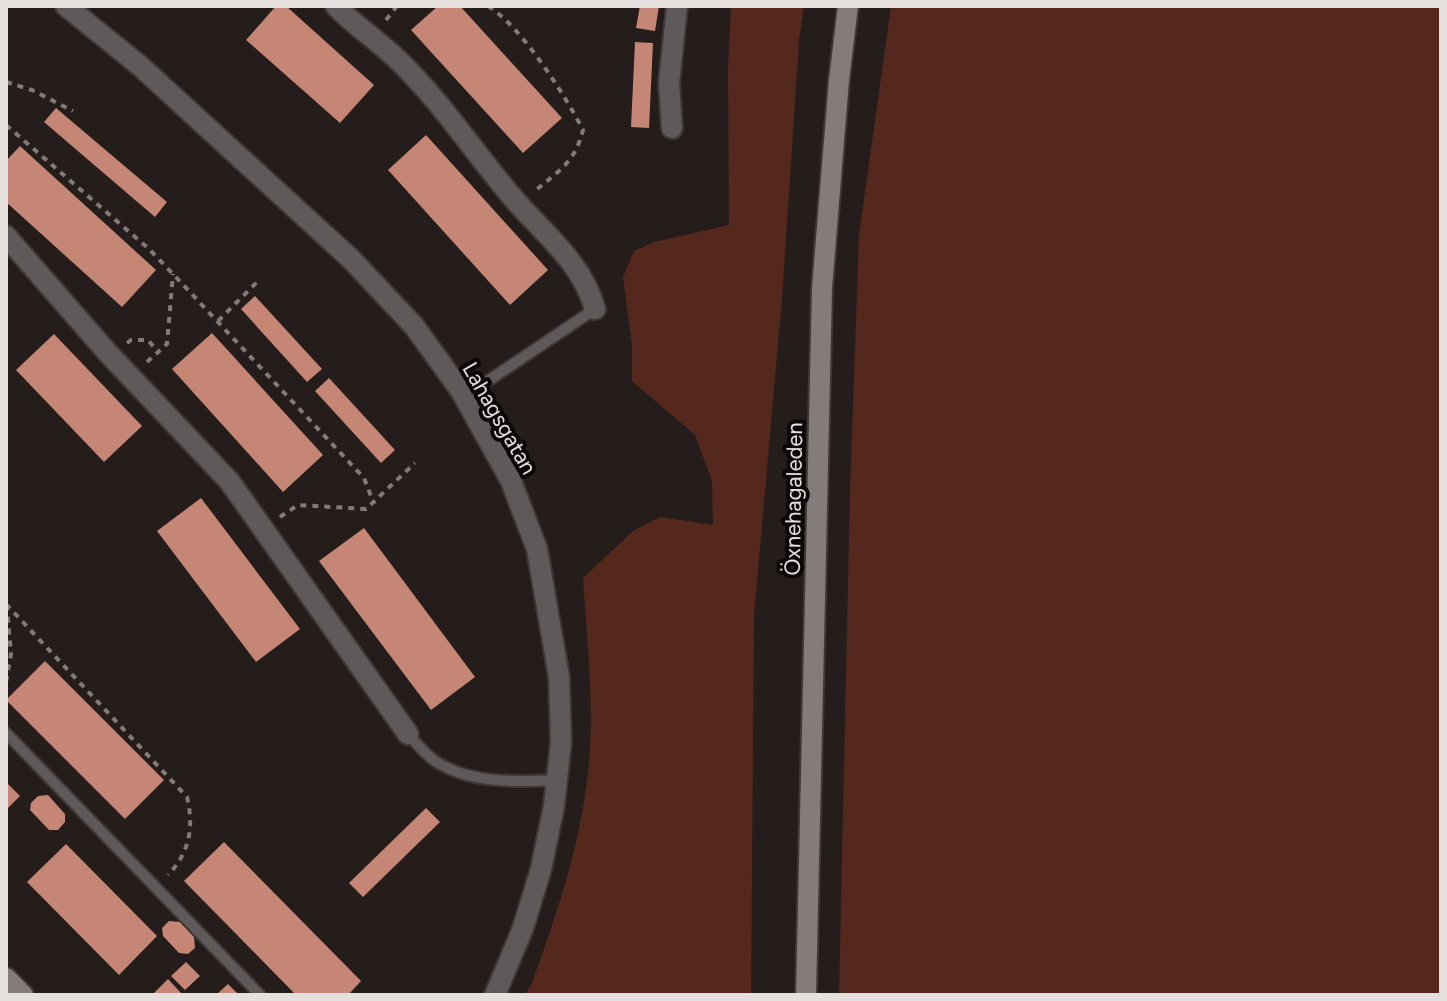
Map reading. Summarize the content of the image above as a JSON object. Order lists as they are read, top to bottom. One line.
{"streets":{"street":["Lahagsgatan","Öxnehagaleden"]}}
